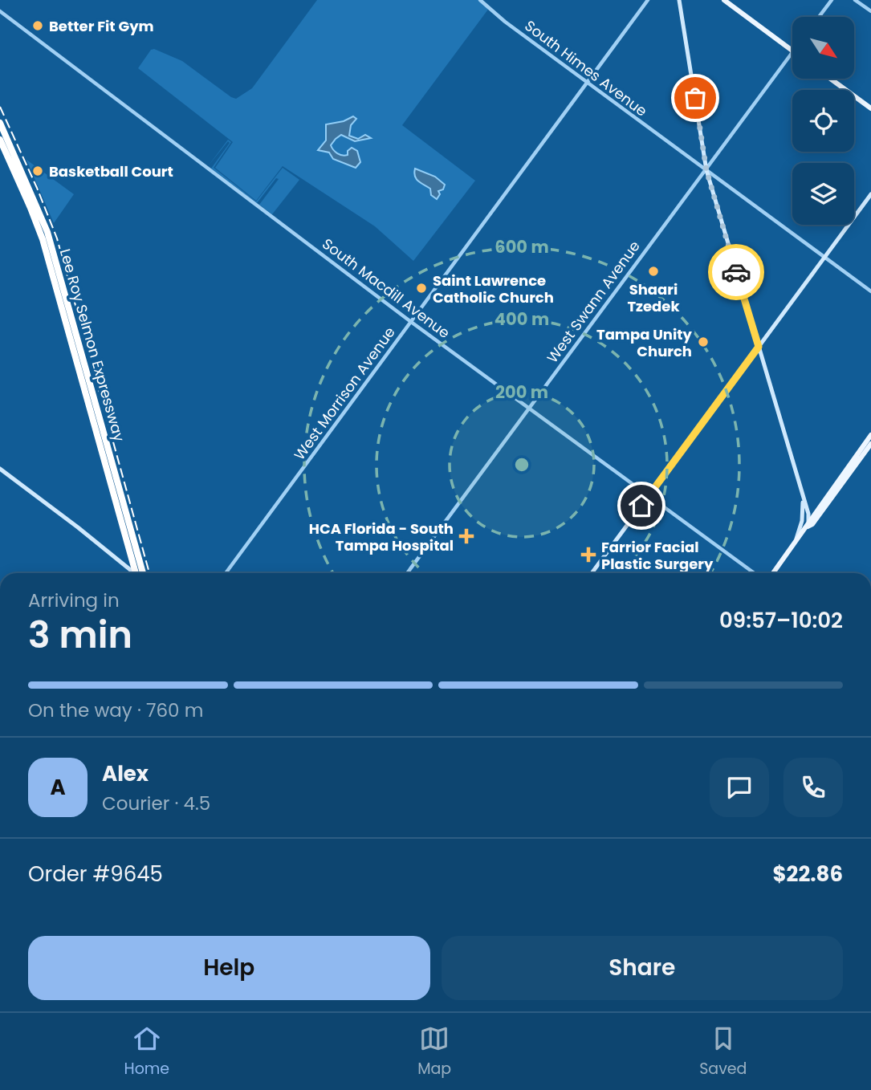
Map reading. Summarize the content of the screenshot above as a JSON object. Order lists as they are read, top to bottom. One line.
{"streets":{"highway":["Lee Roy Selmon Expressway"],"street":["South Himes Avenue","South Macdill Avenue","West Swann Avenue","West Morrison Avenue"]},"crossings":[["South Himes Avenue","West Swann Avenue"],["South Himes Avenue","West Morrison Avenue"],["South Macdill Avenue","West Swann Avenue"],["South Macdill Avenue","West Morrison Avenue"]],"places":{"other":["Better Fit Gym","Basketball Court","Shaari Tzedek","Saint Lawrence Catholic Church","Tampa Unity Church"],"health":["HCA Florida - South Tampa Hospital","Farrior Facial Plastic Surgery"]},"north":"bottom right","page":{"heading":["3 min","Arriving in","09:57–10:02"],"panel":["Alex","Courier · 4.5","Order #9645","$22.86"],"bar":"On the way · 760 m","round":"A","buttons":["Help","Share"],"tabs":["Home","Map","Saved"]},"rings":["600 m","400 m","200 m"]}
